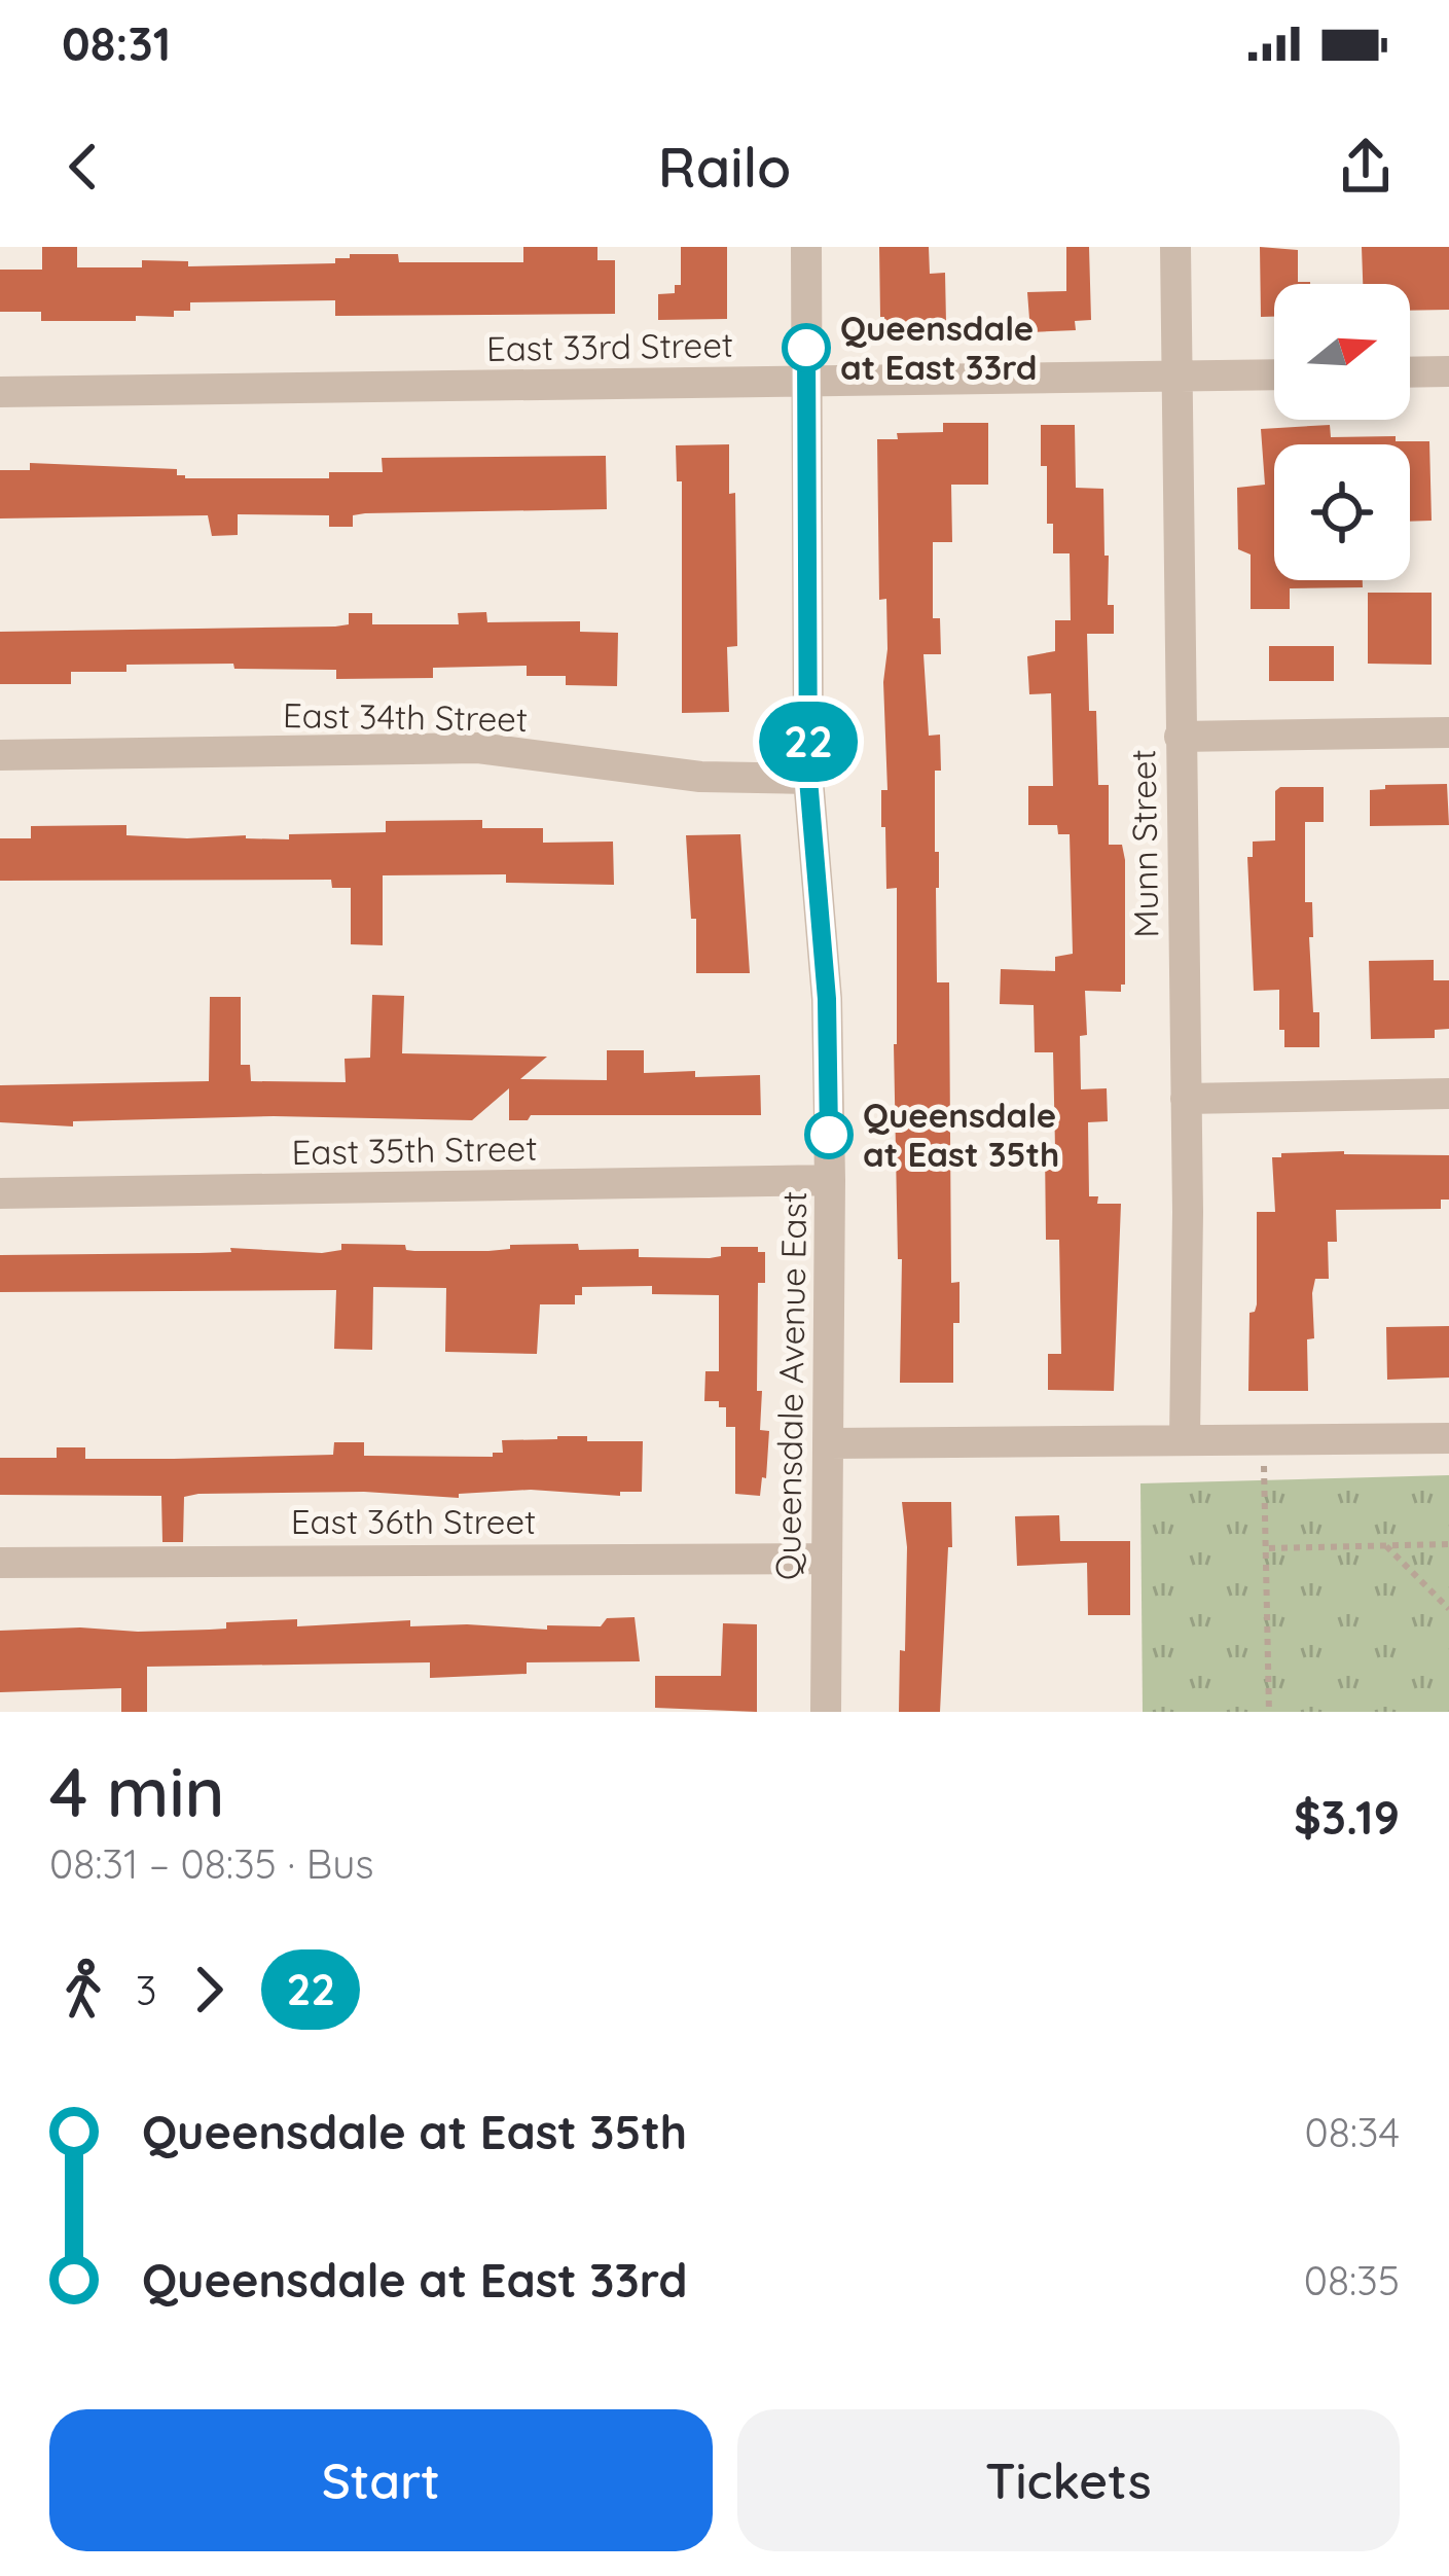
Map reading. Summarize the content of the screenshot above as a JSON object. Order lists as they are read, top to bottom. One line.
{"streets":{"street":["East 33rd Street","East 34th Street","Munn Street","East 35th Street","Queensdale Avenue East","East 36th Street"]},"crossings":[["East 33rd Street","Munn Street"],["East 33rd Street","Queensdale Avenue East"],["East 34th Street","Queensdale Avenue East"],["East 35th Street","Queensdale Avenue East"],["Queensdale Avenue East","East 36th Street"]],"places":["Queensdale at East 33rd","Queensdale at East 35th"],"lines":["bus line 22"],"north":"right","page":{"status":"08:31","header":"Railo","on_map":"22","heading":["4 min","08:31 – 08:35 · Bus","$3.19"],"legs":["3","22"],"list":[{"name":"Queensdale at East 35th","value":"08:34"},{"name":"Queensdale at East 33rd","value":"08:35"}],"buttons":["Start","Tickets"]}}
